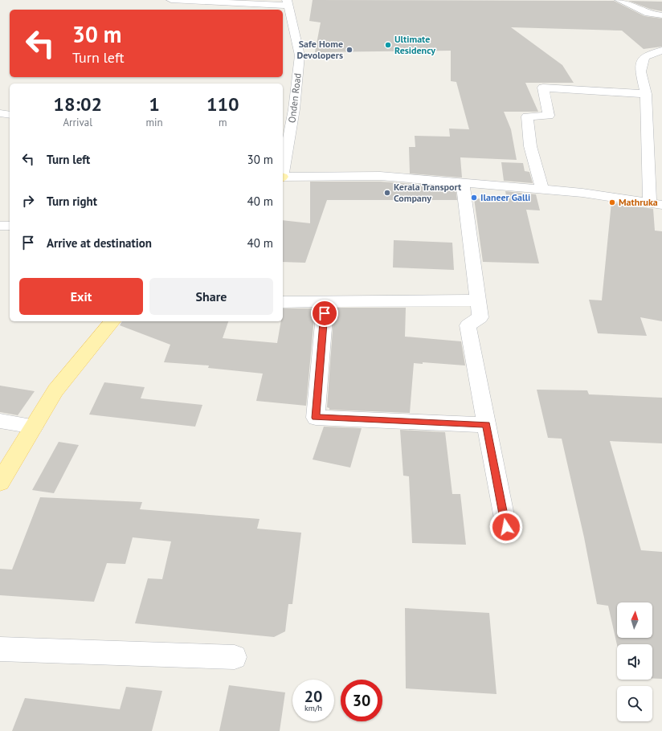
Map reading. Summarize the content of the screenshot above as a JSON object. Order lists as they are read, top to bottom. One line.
{"streets":{"street":["Onden Road"]},"places":["Ultimate Residency","Safe Home Devolopers","Kerala Transport Company","Ilaneer Galli","Mathruka"],"north":"top","page":{"turn":["30 m","Turn left"],"eta":["18:02","Arrival","1","min","110","m"],"list":[{"name":"Turn left","value":"30 m"},{"name":"Turn right","value":"40 m"},{"name":"Arrive at destination","value":"40 m"}],"buttons":["Exit","Share"],"speed":"20 km/h","limit":"30"}}
